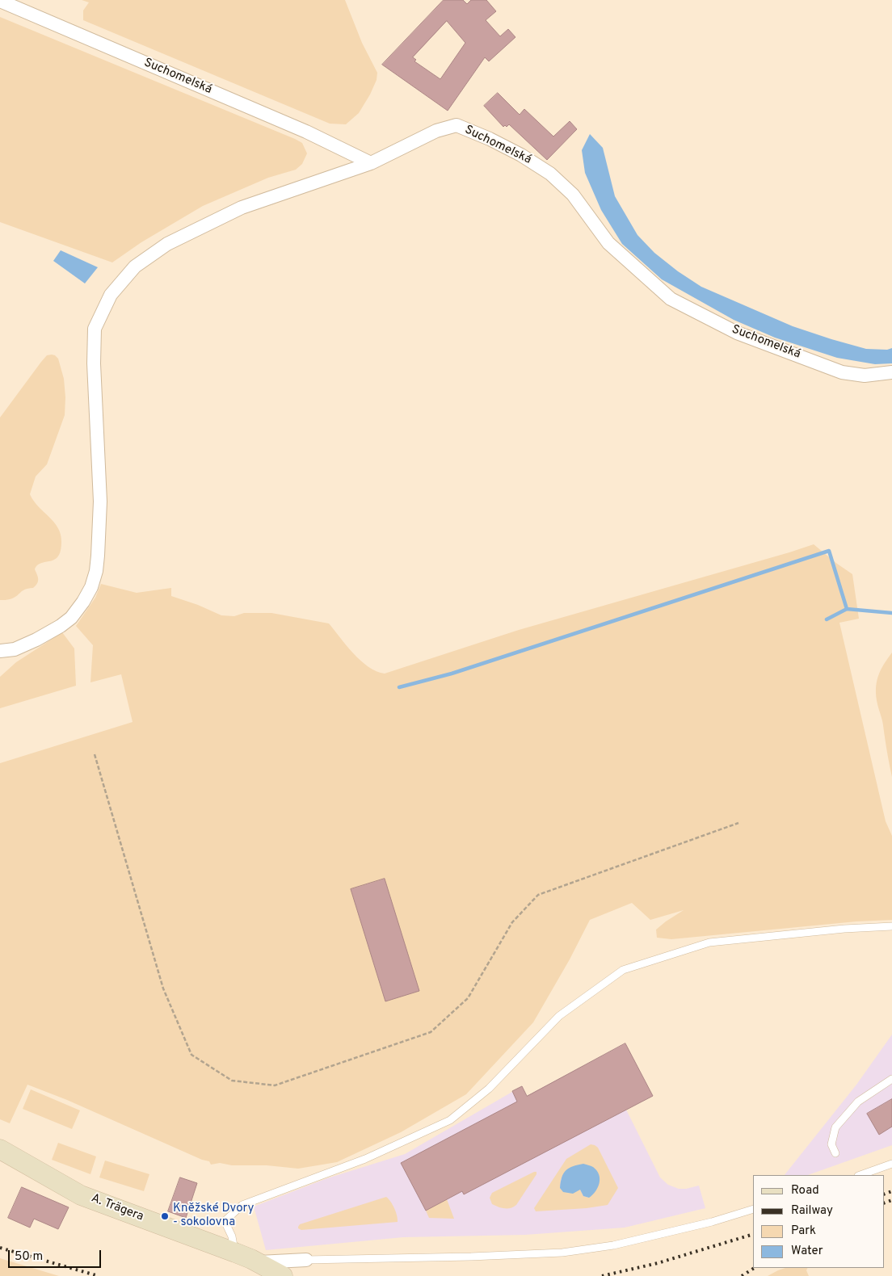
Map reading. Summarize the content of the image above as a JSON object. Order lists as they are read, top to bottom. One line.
{"streets":{"street":["Suchomelská","A. Trägera"]},"places":["Kněžské Dvory - sokolovna"],"legend":["Road","Railway","Park","Water"],"scale_bar":"50 m"}
